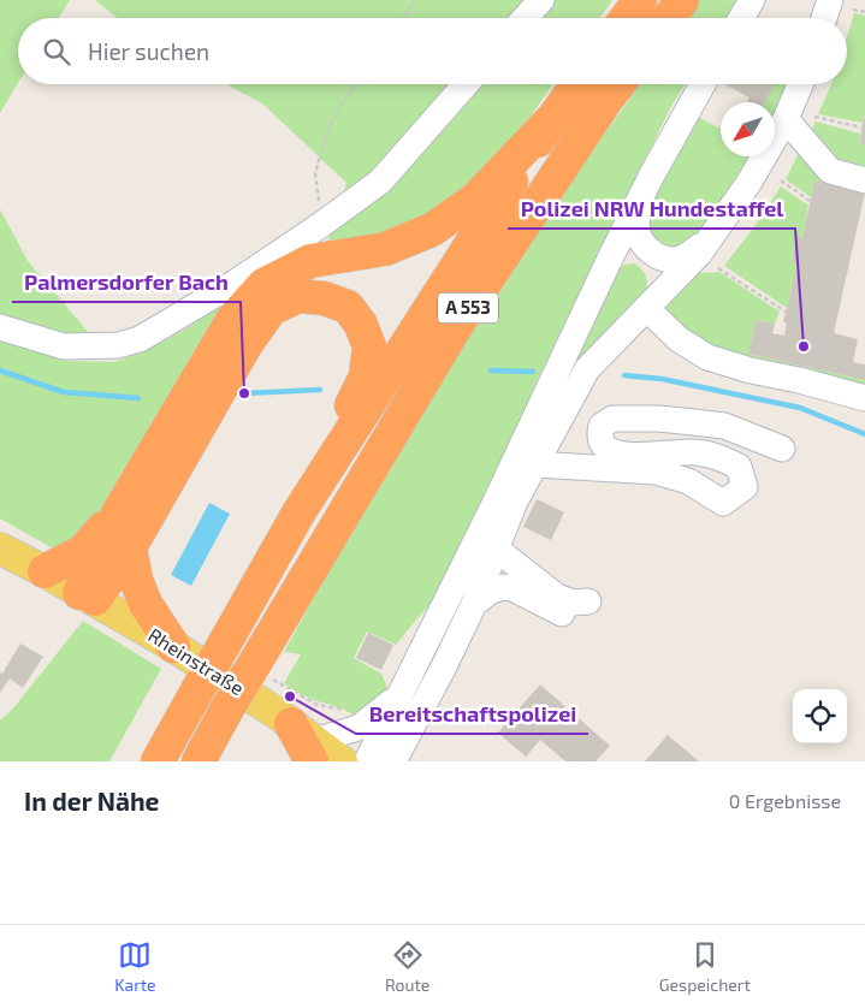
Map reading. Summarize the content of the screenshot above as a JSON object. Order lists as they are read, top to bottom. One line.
{"streets":{"highway":["A 553"],"main road":["Rheinstraße"]},"places":["Polizei NRW Hundestaffel","Palmersdorfer Bach","Bereitschaftspolizei"],"north":"bottom left","page":{"search":"Hier suchen","heading":["In der Nähe","0 Ergebnisse"],"nav":["Karte","Route","Gespeichert"]}}
